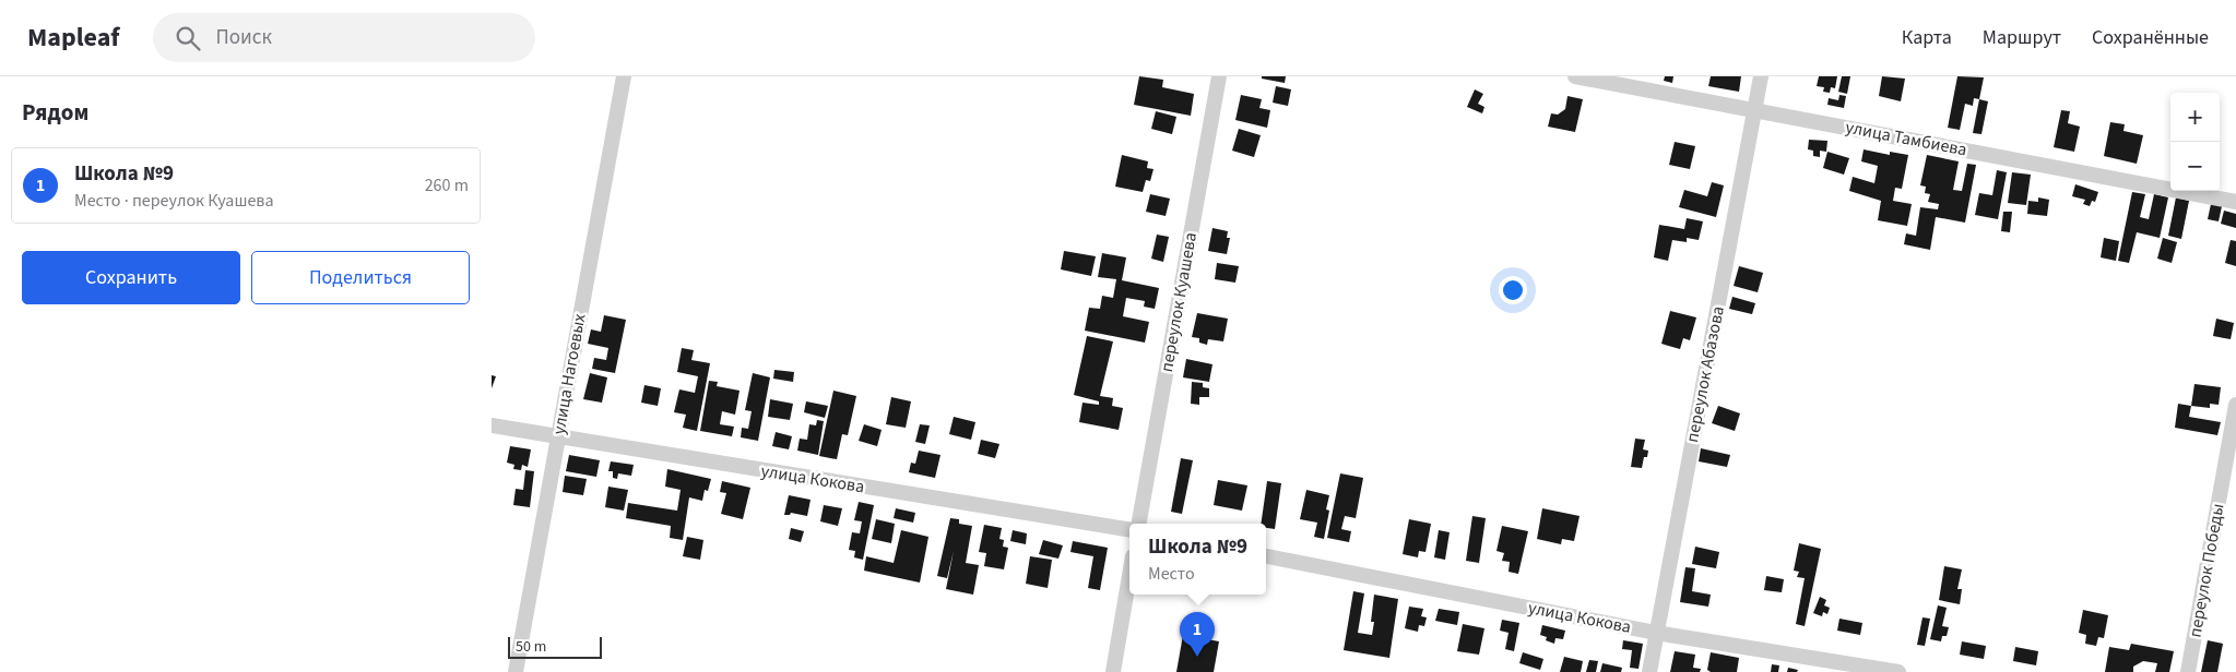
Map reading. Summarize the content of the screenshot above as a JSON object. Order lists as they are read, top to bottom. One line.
{"streets":{"street":["улица Тамбиева","переулок Куашева","улица Нагоевых","переулок Абазова","улица Кокова","переулок Победы"]},"crossings":[["улица Тамбиева","переулок Абазова"],["улица Нагоевых","улица Кокова"],["переулок Абазова","улица Кокова"]],"scale_bar":"50 m","page":{"header":"Mapleaf","search":"Поиск","nav":["Карта","Маршрут","Сохранённые"],"heading":"Рядом","map_buttons":["+","−"],"list":[{"mark":"1","name":"Школа №9","note":"Место · переулок Куашева","value":"260 m"}],"buttons":["Сохранить","Поделиться"],"popup":["Школа №9","Место"],"pins":"1","scale":"50 m"}}
